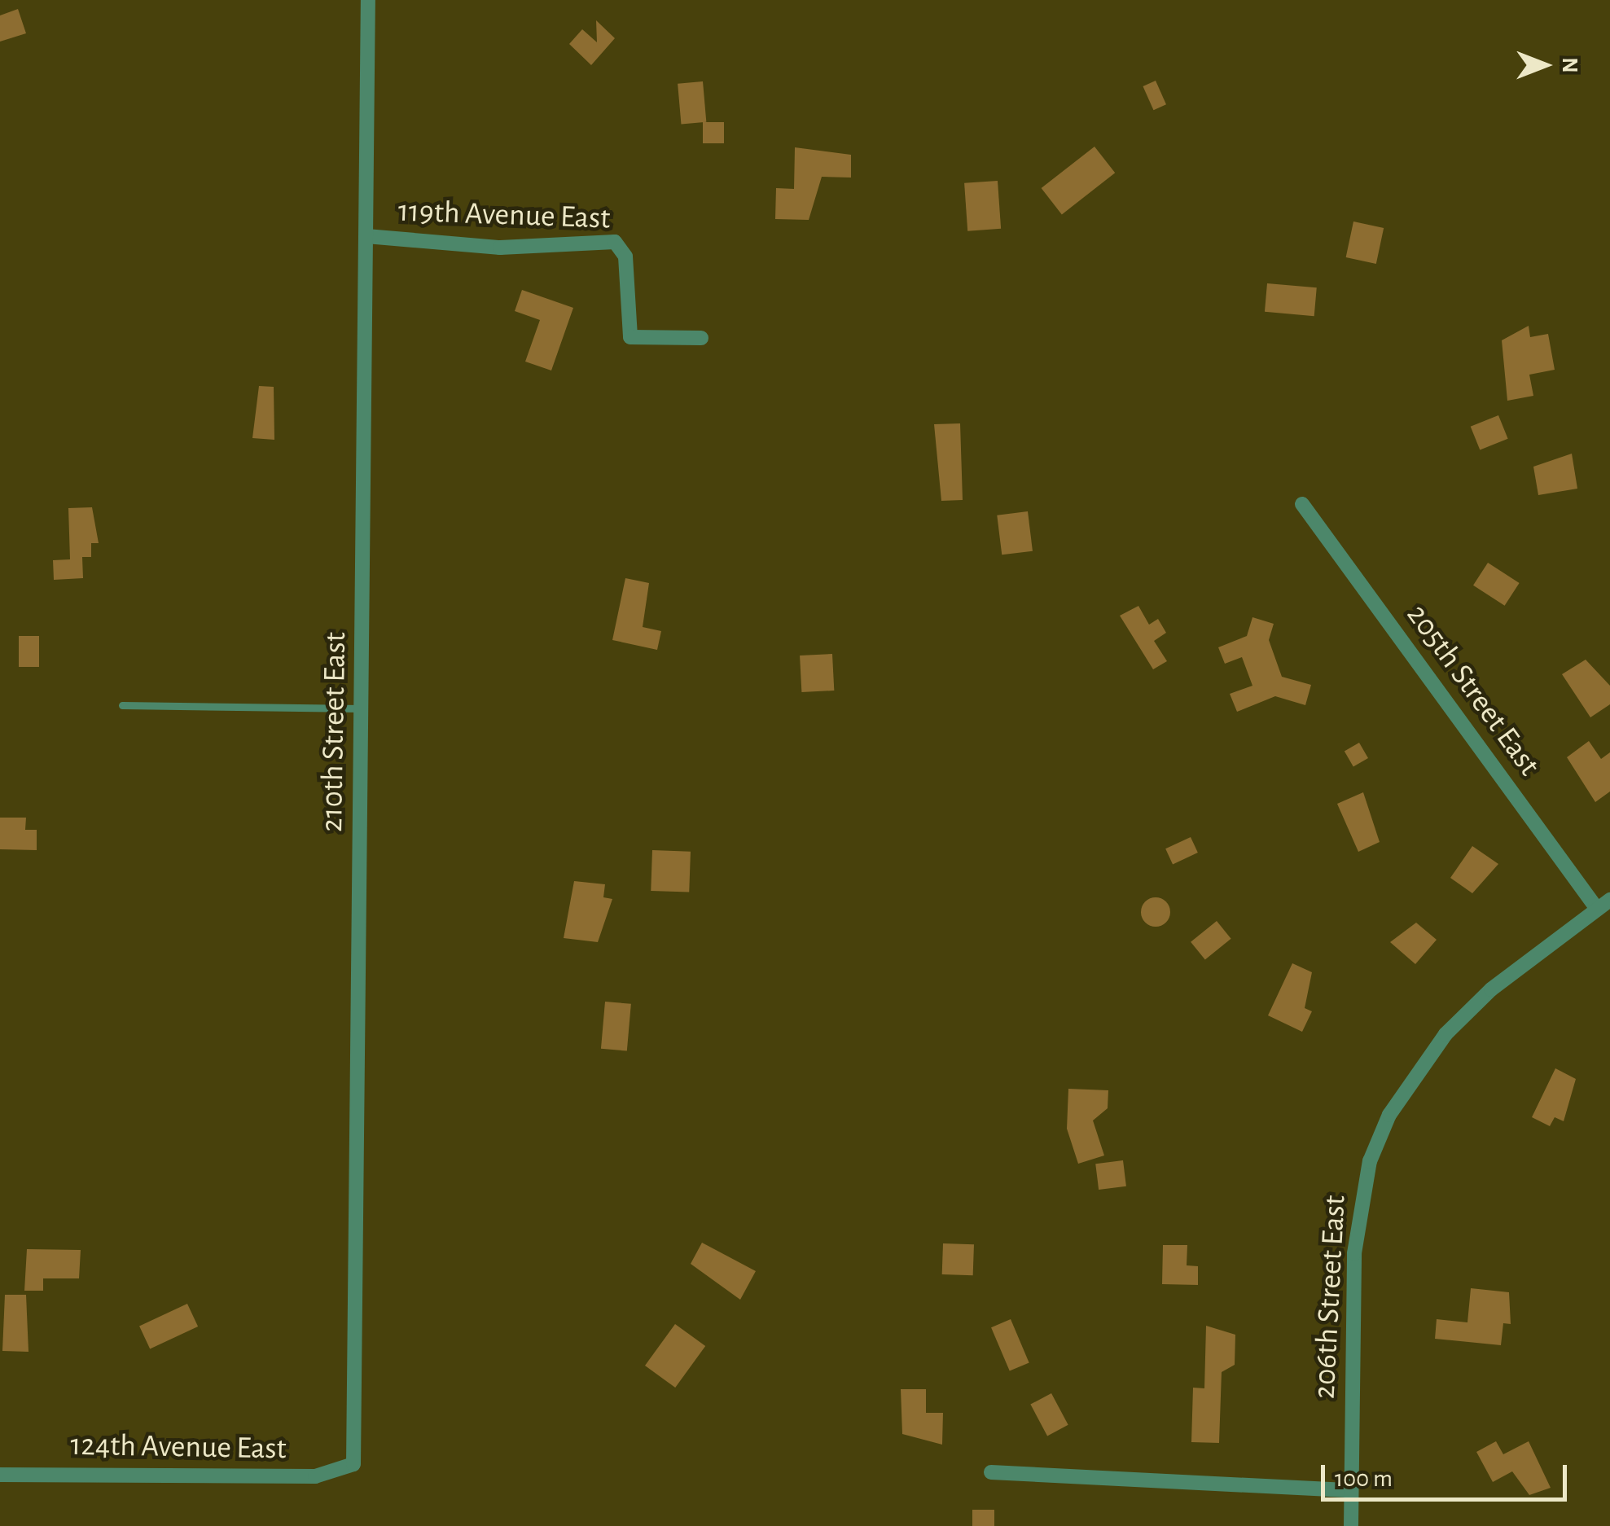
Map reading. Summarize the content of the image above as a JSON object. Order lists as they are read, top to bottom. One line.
{"streets":{"street":["119th Avenue East","205th Street East","210th Street East","206th Street East","124th Avenue East"]},"crossings":[["119th Avenue East","210th Street East"],["205th Street East","206th Street East"],["210th Street East","124th Avenue East"]],"scale_bar":"100 m","north":"right"}
